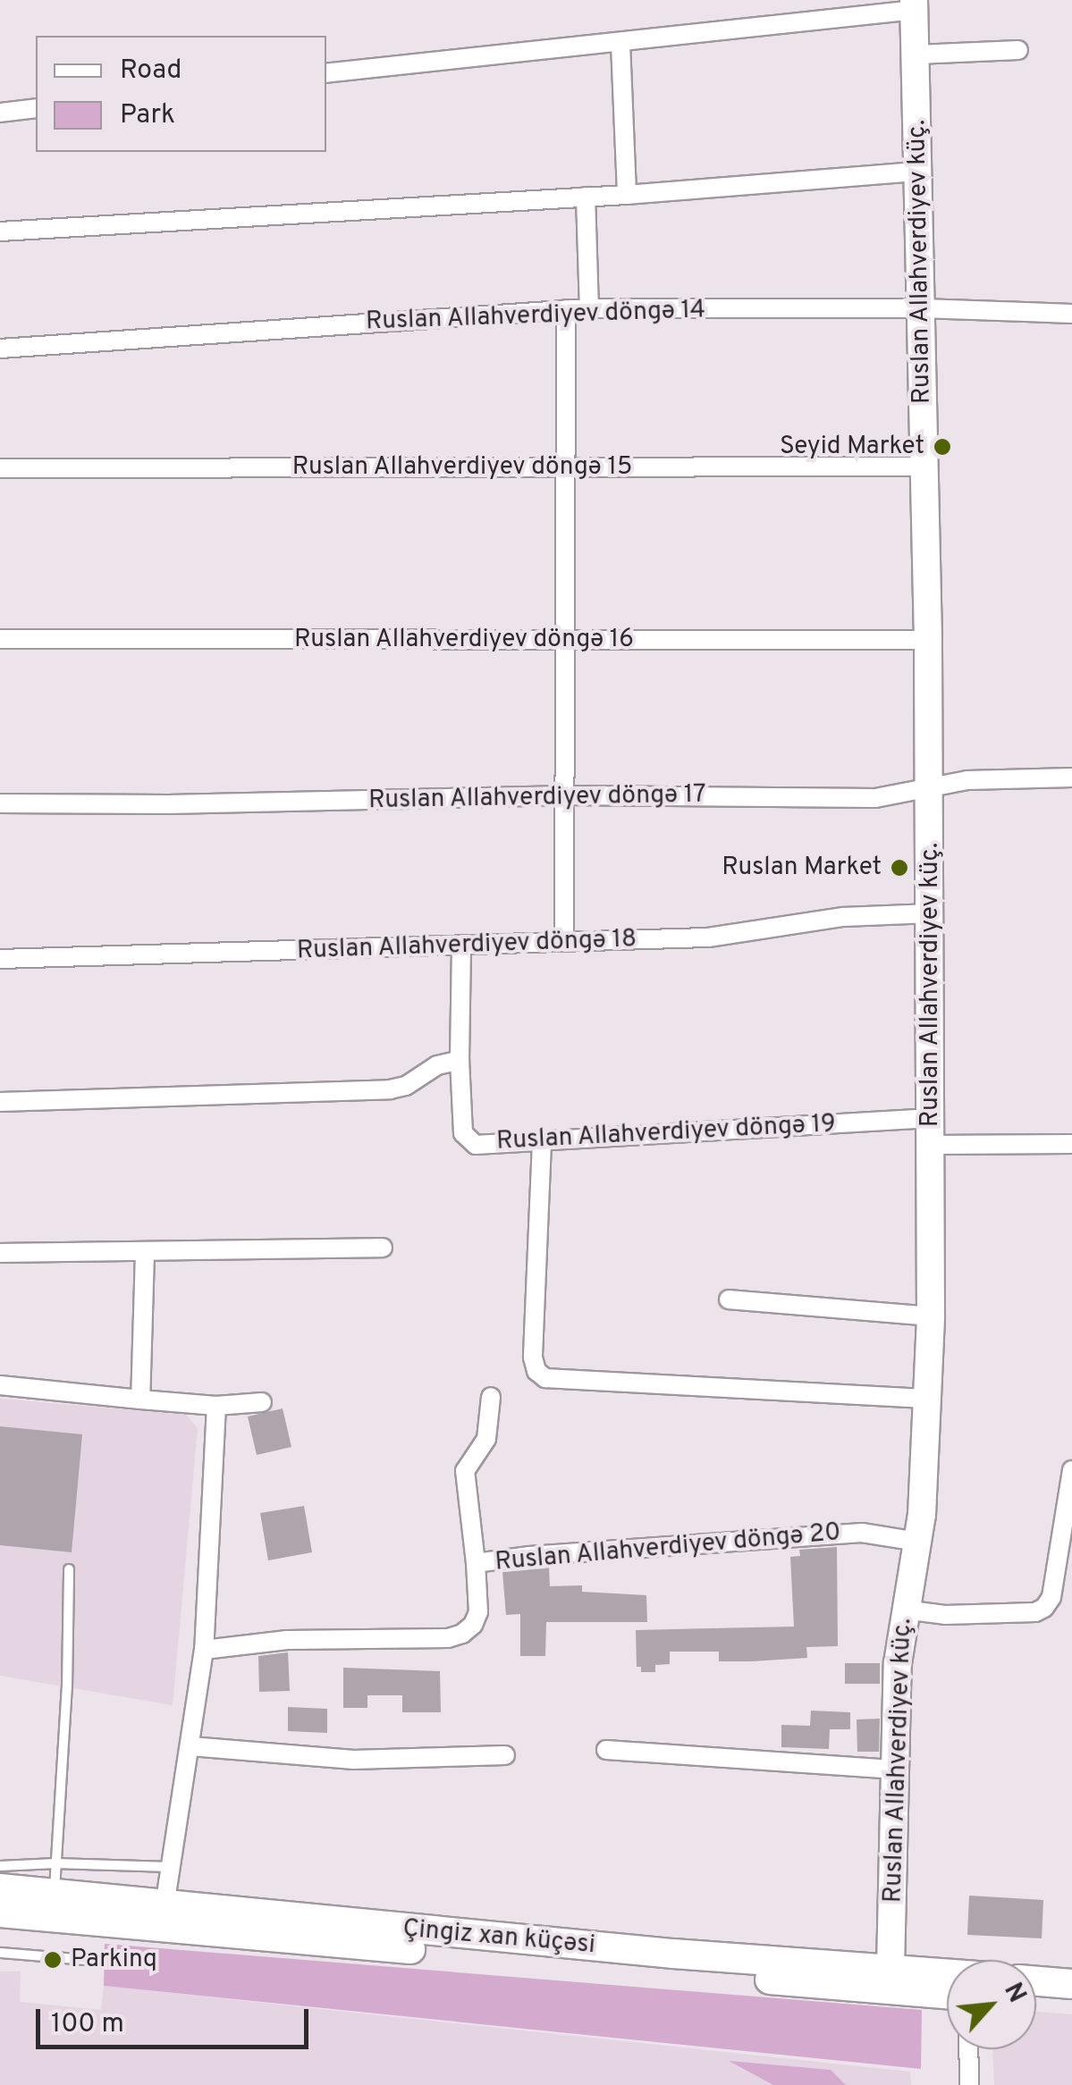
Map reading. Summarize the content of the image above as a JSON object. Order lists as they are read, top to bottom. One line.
{"streets":{"main road":["Çingiz xan küçəsi"],"street":["Ruslan Allahverdiyev küç.","Ruslan Allahverdiyev döngə 14","Ruslan Allahverdiyev döngə 15","Ruslan Allahverdiyev döngə 16","Ruslan Allahverdiyev döngə 17","Ruslan Allahverdiyev döngə 18","Ruslan Allahverdiyev döngə 19","Ruslan Allahverdiyev döngə 20"]},"crossings":[["Ruslan Allahverdiyev küç.","Ruslan Allahverdiyev döngə 14"],["Ruslan Allahverdiyev küç.","Ruslan Allahverdiyev döngə 15"],["Ruslan Allahverdiyev küç.","Ruslan Allahverdiyev döngə 16"],["Ruslan Allahverdiyev küç.","Ruslan Allahverdiyev döngə 17"],["Ruslan Allahverdiyev küç.","Ruslan Allahverdiyev döngə 18"],["Ruslan Allahverdiyev küç.","Ruslan Allahverdiyev döngə 19"],["Ruslan Allahverdiyev küç.","Ruslan Allahverdiyev döngə 20"],["Ruslan Allahverdiyev küç.","Çingiz xan küçəsi"]],"places":["Seyid Market","Ruslan Market","Parkinq"],"legend":["Road","Park"],"scale_bar":"100 m","north":"top right"}
